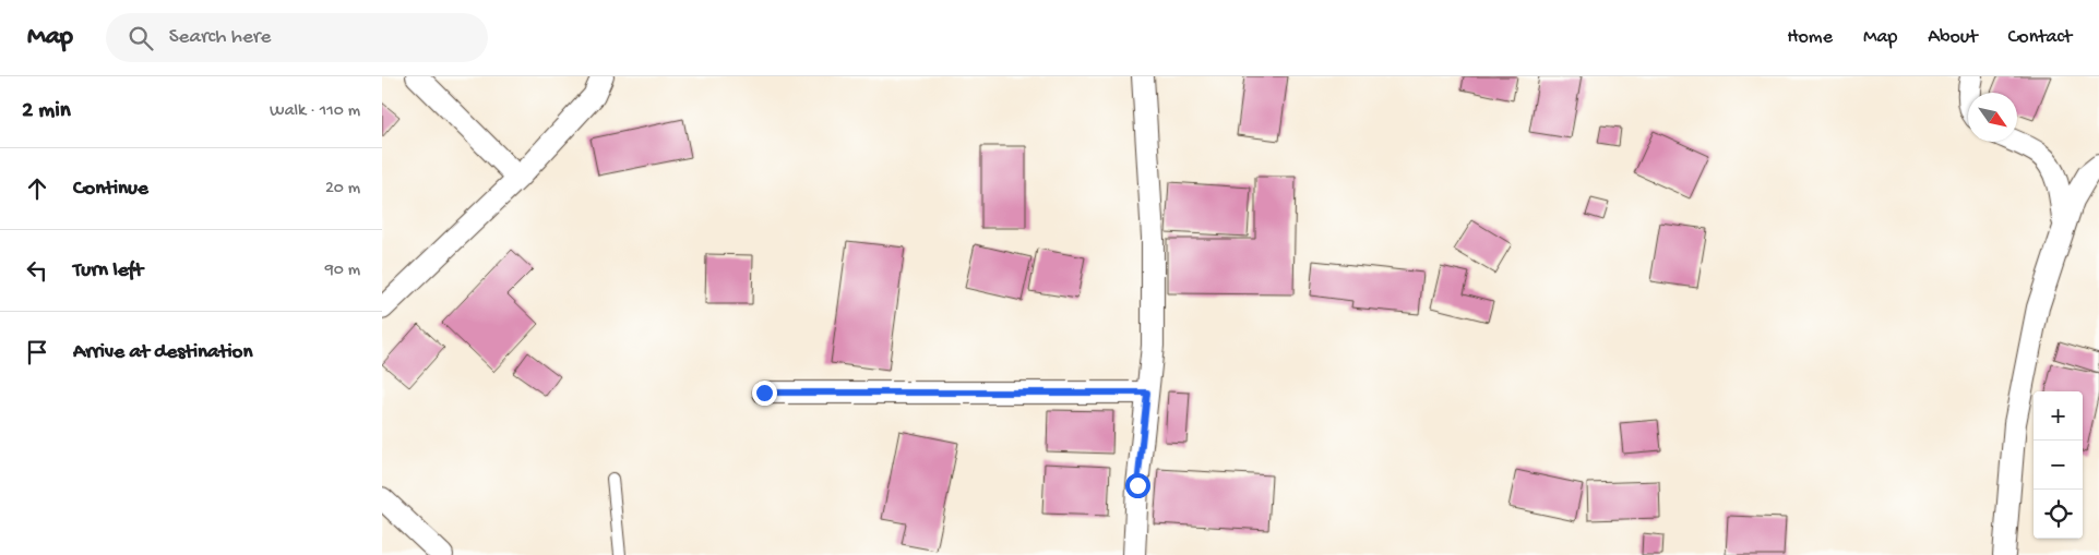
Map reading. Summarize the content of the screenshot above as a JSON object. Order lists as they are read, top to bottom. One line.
{"north":"bottom right","page":{"header":"Map","search":"Search here","nav":["Home","Map","About","Contact"],"heading":["2 min","Walk · 110 m"],"list":[["Continue","20 m"],["Turn left","90 m"],"Arrive at destination"],"map_buttons":["+","−"]}}
